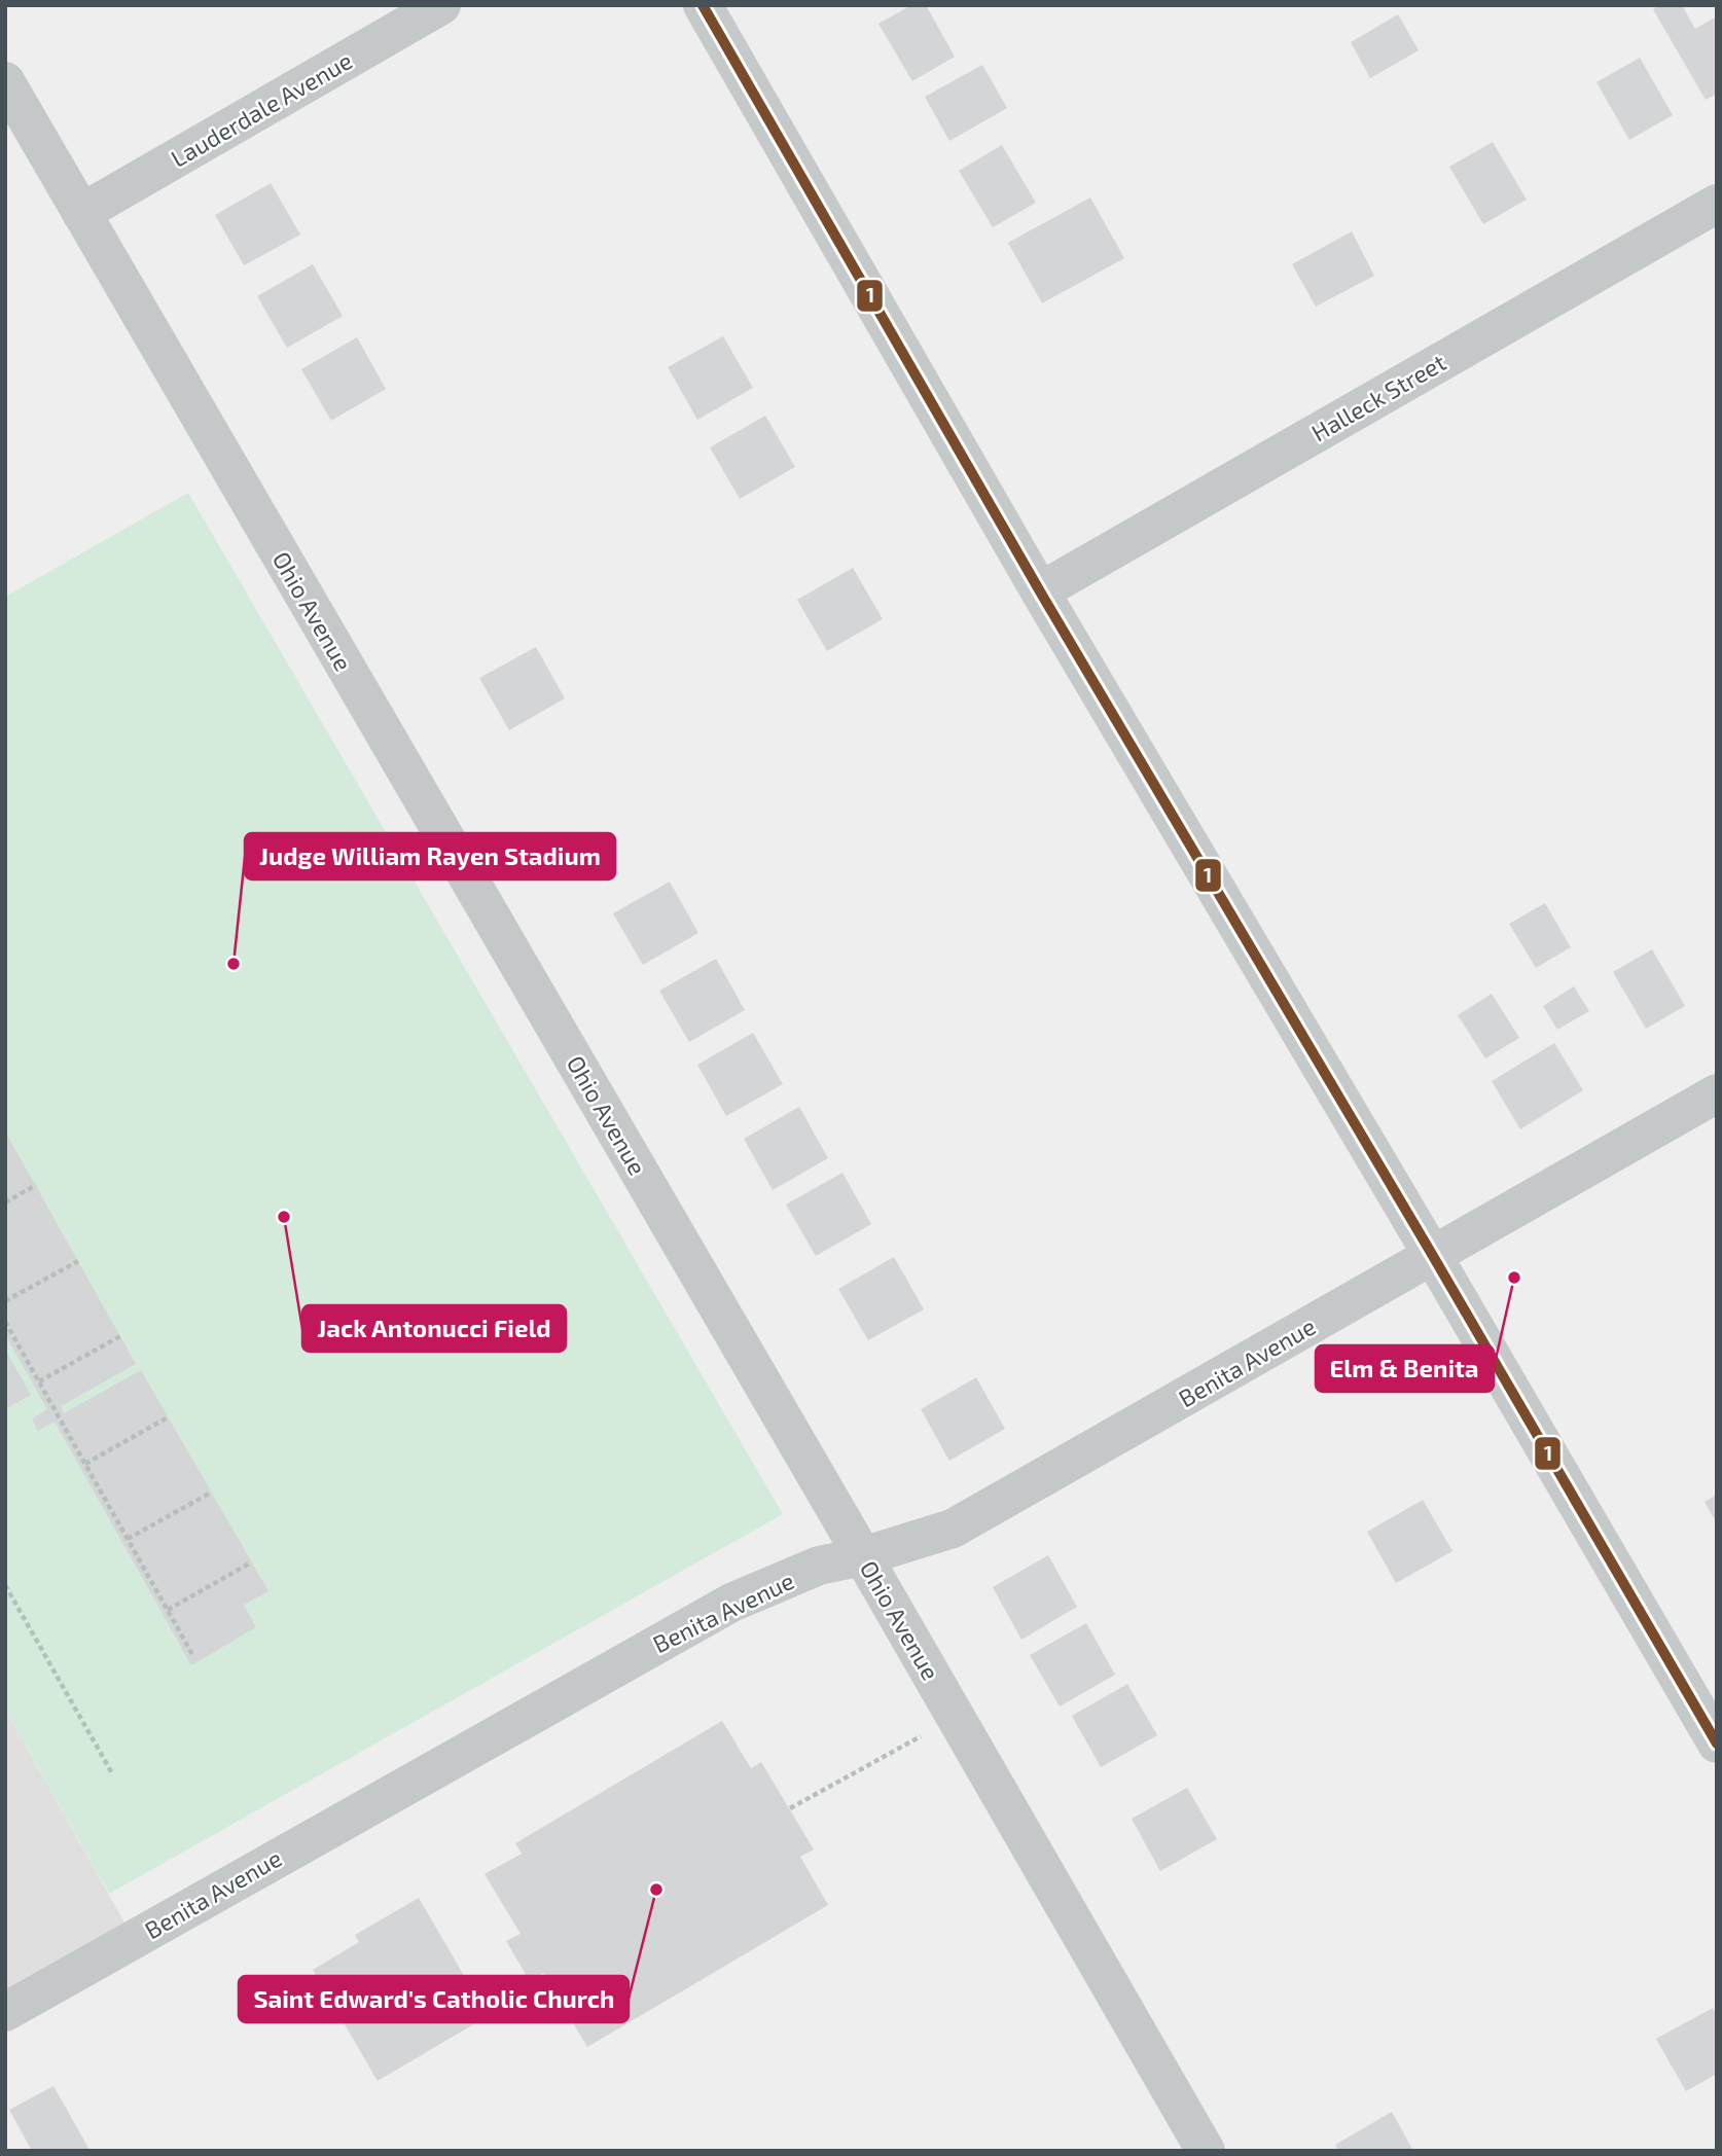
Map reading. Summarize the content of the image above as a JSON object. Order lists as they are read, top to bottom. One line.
{"streets":{"street":["Lauderdale Avenue","Halleck Street","Ohio Avenue","Benita Avenue"]},"crossings":[["Lauderdale Avenue","Ohio Avenue"],["Ohio Avenue","Benita Avenue"]],"places":["Judge William Rayen Stadium","Jack Antonucci Field","Elm & Benita","Saint Edward's Catholic Church"],"lines":["transit line 1"]}
